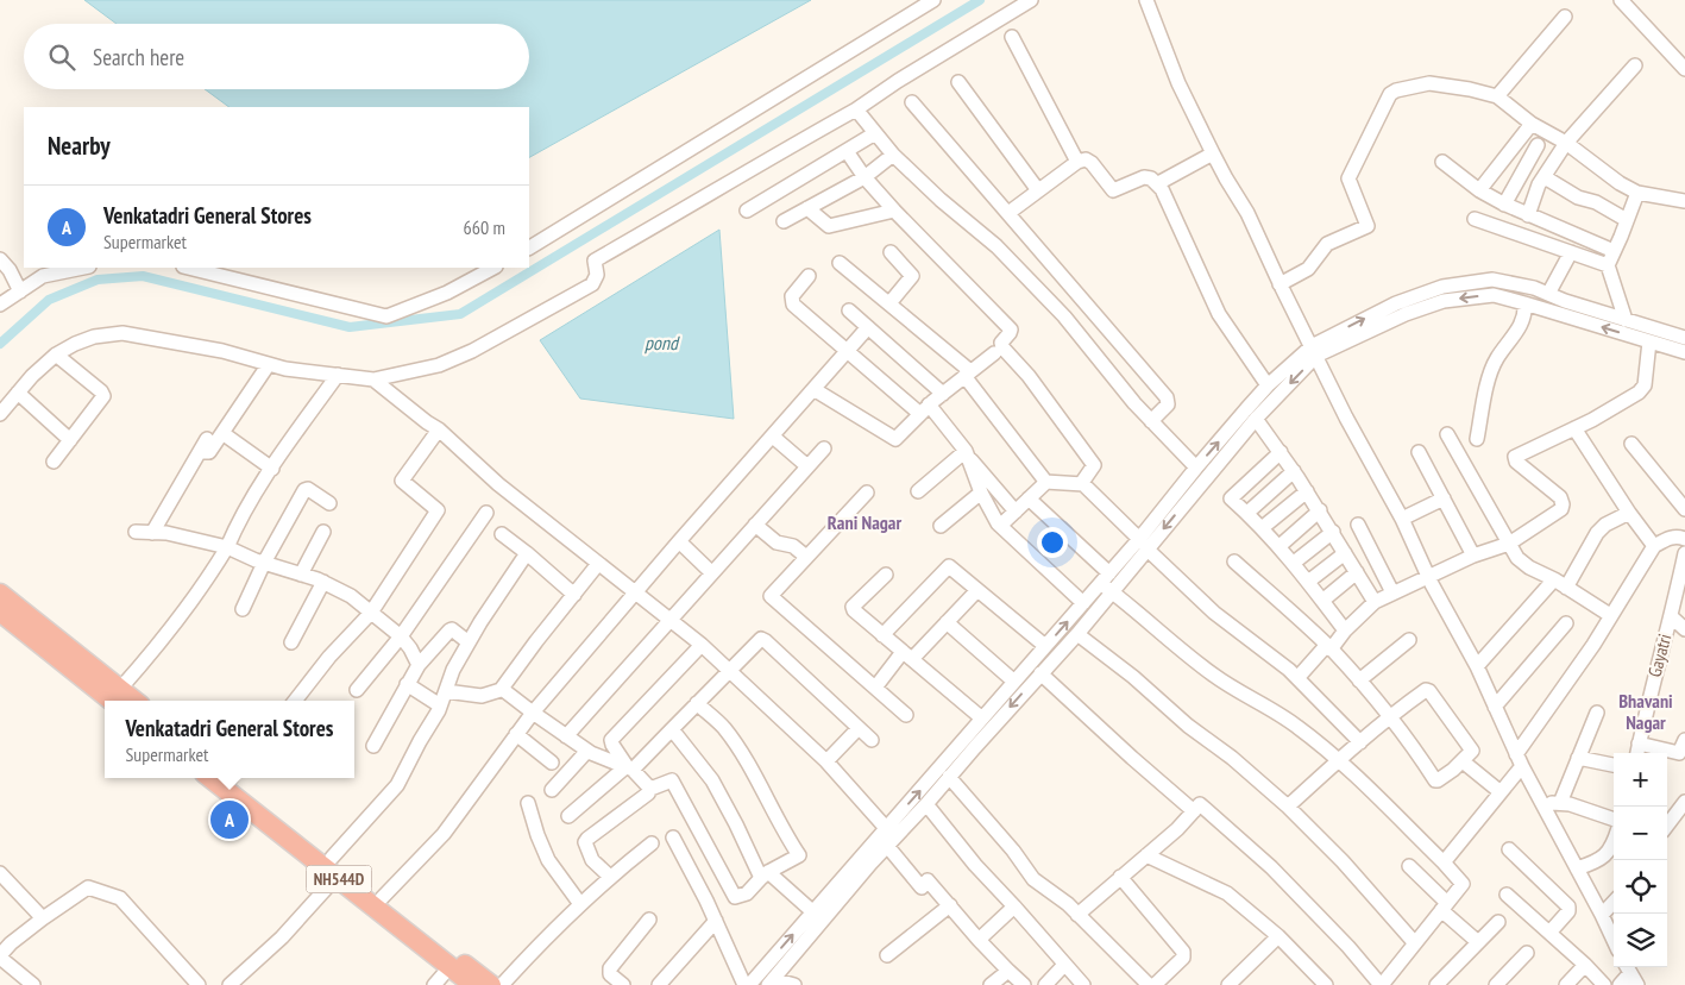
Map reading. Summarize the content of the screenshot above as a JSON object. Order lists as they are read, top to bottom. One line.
{"streets":{"highway":["NH544D"],"street":["Gayatri"]},"districts":["Rani Nagar","Bhavani Nagar"],"water":["pond"],"page":{"search":"Search here","heading":"Nearby","list":[{"mark":"A","name":"Venkatadri General Stores","note":"Supermarket","value":"660 m"}],"popup":["Venkatadri General Stores","Supermarket"],"map_buttons":["+","−"],"pins":"A"}}
